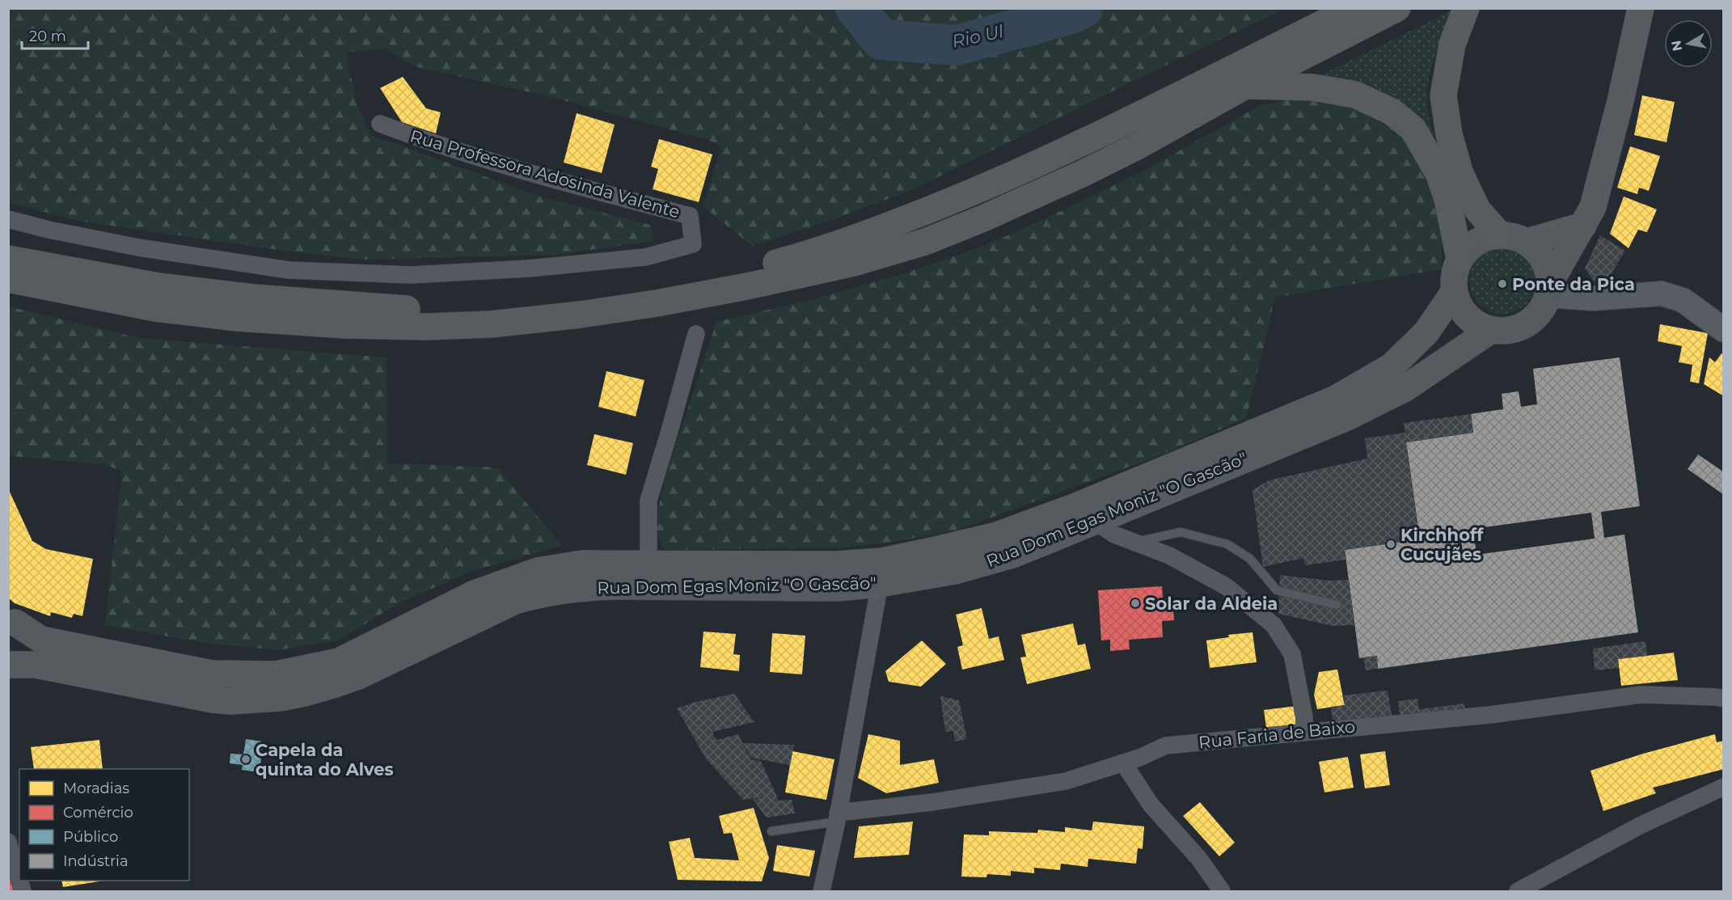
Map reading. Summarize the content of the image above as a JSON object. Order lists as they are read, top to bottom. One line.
{"streets":{"main road":["Rua Dom Egas Moniz \"O Gascão\""],"street":["Rua Professora Adosinda Valente","Rua Faria de Baixo"]},"water":["Rio Ul"],"places":["Ponte da Pica","Kirchhoff Cucujães","Solar da Aldeia","Capela da quinta do Alves"],"legend":["Moradias","Comércio","Público","Indústria"],"scale_bar":"20 m","north":"left"}
